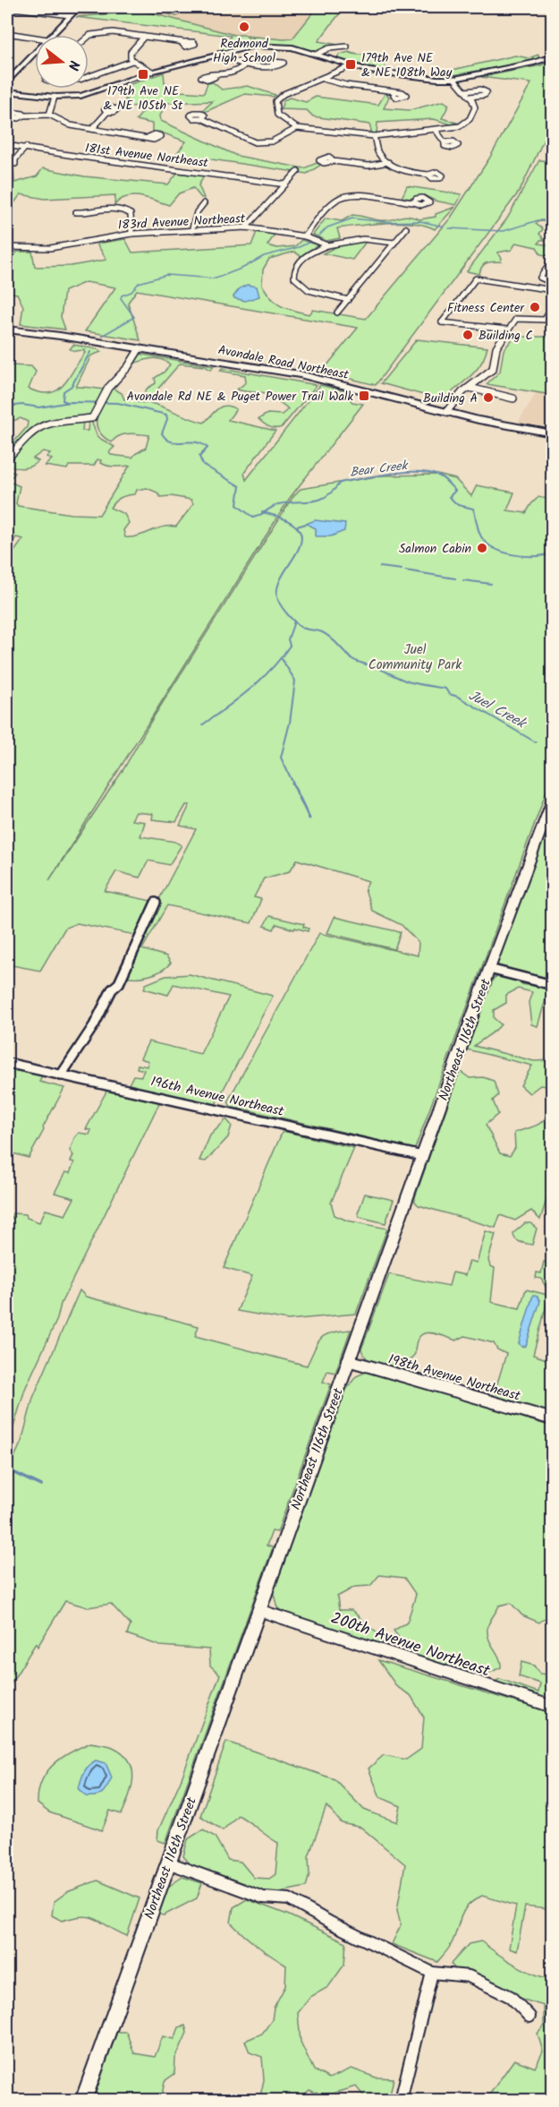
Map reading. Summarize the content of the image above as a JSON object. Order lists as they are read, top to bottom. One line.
{"streets":{"main road":["Avondale Road Northeast"],"street":["181st Avenue Northeast","183rd Avenue Northeast","Northeast 116th Street","196th Avenue Northeast","198th Avenue Northeast","200th Avenue Northeast"]},"crossings":[["Northeast 116th Street","196th Avenue Northeast"],["Northeast 116th Street","198th Avenue Northeast"],["Northeast 116th Street","200th Avenue Northeast"]],"water":["Bear Creek","Juel Creek"],"parks":["Juel Community Park"],"places":{"other":["Redmond High School","Fitness Center","Building C","Building A","Salmon Cabin"],"transit":["179th Ave NE & NE 108th Way","179th Ave NE & NE 105th St","Avondale Rd NE & Puget Power Trail Walk"]},"north":"right"}
